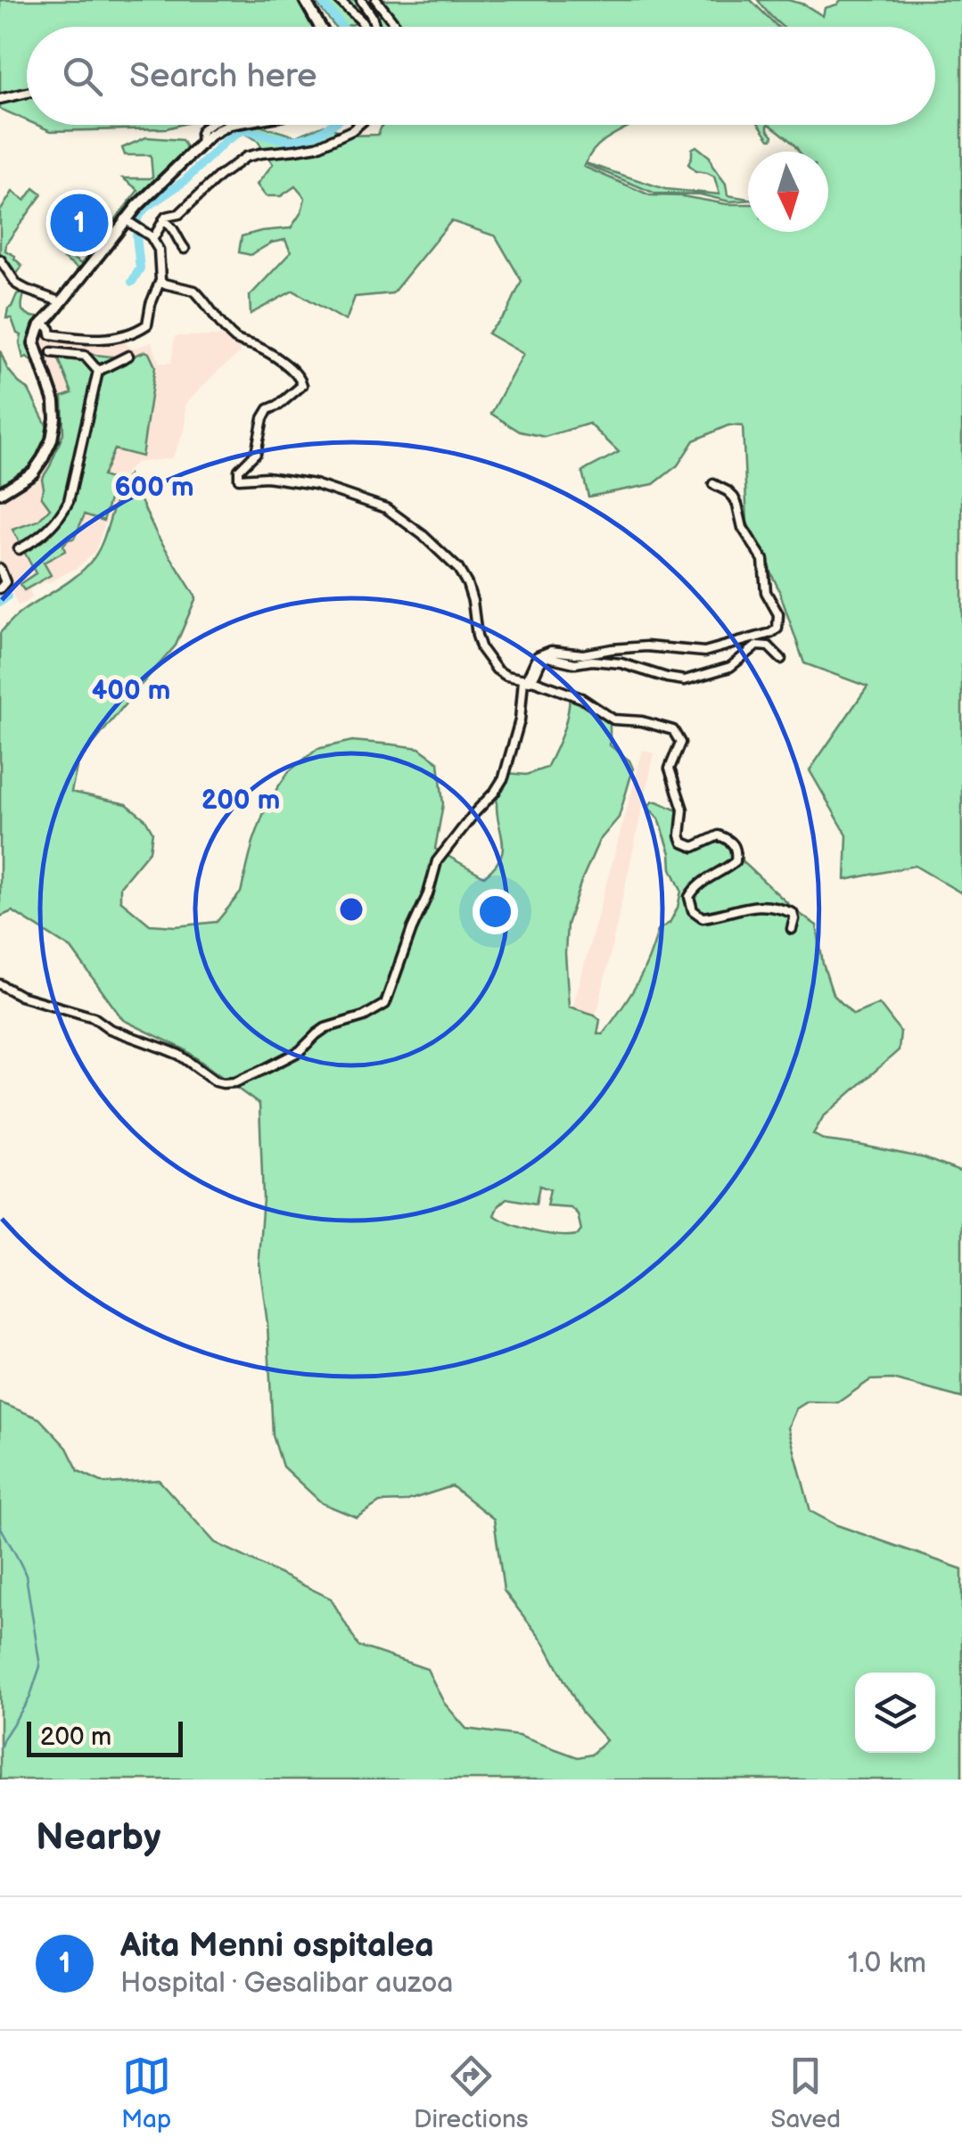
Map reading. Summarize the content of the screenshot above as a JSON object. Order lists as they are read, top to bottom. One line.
{"scale_bar":"200 m","north":"bottom","page":{"search":"Search here","pins":"1","scale":"200 m","heading":"Nearby","list":[{"mark":"1","name":"Aita Menni ospitalea","note":"Hospital · Gesalibar auzoa","value":"1.0 km"}],"nav":["Map","Directions","Saved"]},"rings":["600 m","400 m","200 m"]}
